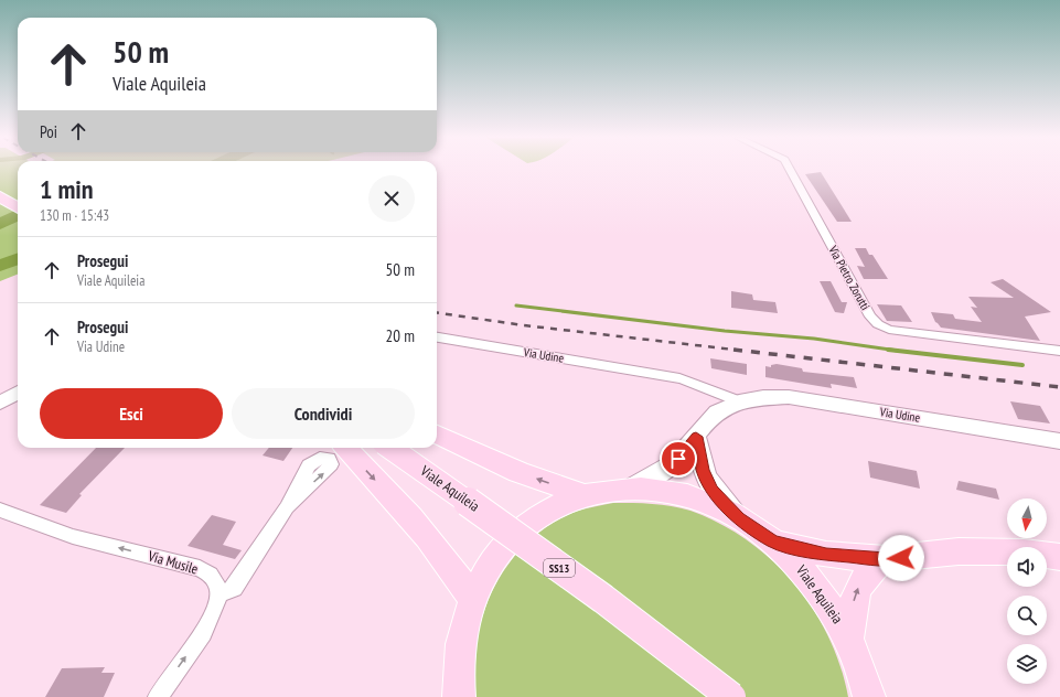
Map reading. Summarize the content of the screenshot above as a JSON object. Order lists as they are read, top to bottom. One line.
{"streets":{"main road":["Via Udine","Viale Aquileia","SS13"],"street":["Via Pietro Zorutti","Via Musile"]},"crossings":[["Via Udine","Viale Aquileia"]],"one_way":["Via Musile"],"north":"bottom","page":{"turn":["50 m","Viale Aquileia"],"then":"Poi","heading":["1 min","130 m · 15:43"],"list":[{"name":"Prosegui","note":"Viale Aquileia","value":"50 m"},{"name":"Prosegui","note":"Via Udine","value":"20 m"}],"buttons":["Esci","Condividi"]}}
